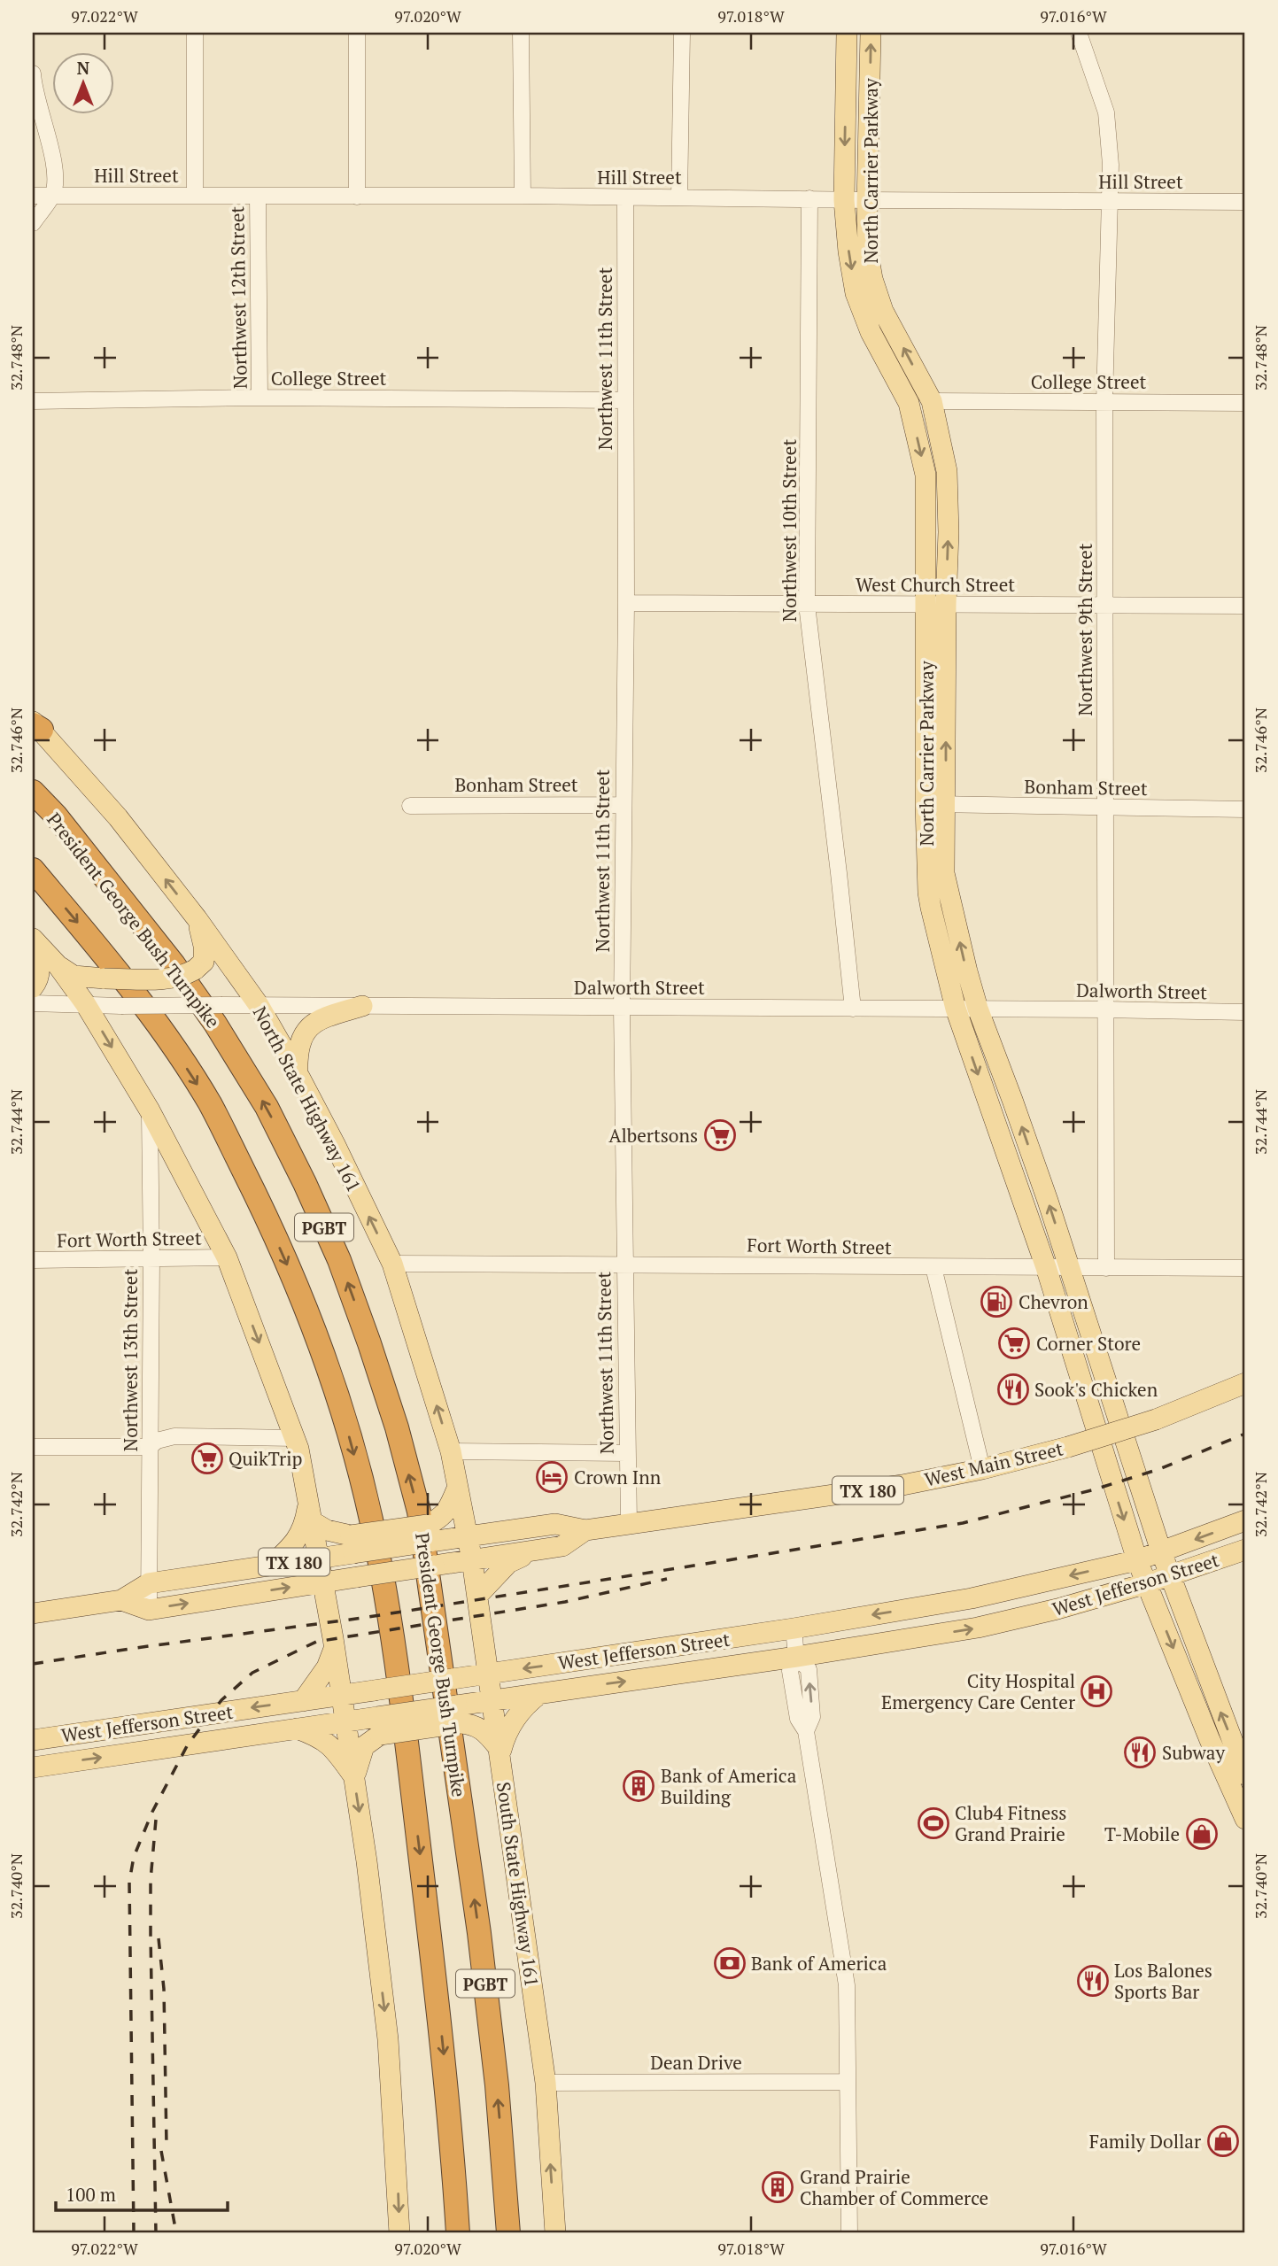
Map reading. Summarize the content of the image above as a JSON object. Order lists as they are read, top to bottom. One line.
{"streets":{"highway":["President George Bush Turnpike","PGBT"],"main road":["North Carrier Parkway","North State Highway 161","West Main Street","TX 180","West Jefferson Street","South State Highway 161"],"street":["Hill Street","Northwest 12th Street","Northwest 11th Street","College Street","Northwest 10th Street","West Church Street","Northwest 9th Street","Bonham Street","Dalworth Street","Fort Worth Street","Northwest 13th Street","Dean Drive"]},"crossings":[["North Carrier Parkway","Hill Street"],["North Carrier Parkway","College Street"],["North Carrier Parkway","West Church Street"],["North Carrier Parkway","Bonham Street"],["North Carrier Parkway","Dalworth Street"],["North Carrier Parkway","Fort Worth Street"],["North Carrier Parkway","West Jefferson Street"],["Hill Street","Northwest 12th Street"],["Hill Street","Northwest 11th Street"],["Hill Street","Northwest 10th Street"],["Hill Street","Northwest 9th Street"],["Northwest 12th Street","College Street"],["Northwest 11th Street","College Street"],["Northwest 11th Street","West Church Street"],["Northwest 11th Street","Bonham Street"],["Northwest 11th Street","Dalworth Street"],["Northwest 11th Street","Fort Worth Street"],["Northwest 11th Street","West Main Street"],["College Street","Northwest 9th Street"],["Northwest 10th Street","West Church Street"],["Northwest 10th Street","Dalworth Street"],["West Church Street","Northwest 9th Street"],["Northwest 9th Street","Bonham Street"],["Northwest 9th Street","Dalworth Street"],["Northwest 9th Street","Fort Worth Street"],["Dalworth Street","North State Highway 161"],["North State Highway 161","Fort Worth Street"],["North State Highway 161","West Main Street"],["North State Highway 161","South State Highway 161"],["Fort Worth Street","Northwest 13th Street"],["Northwest 13th Street","West Main Street"],["West Main Street","South State Highway 161"],["West Jefferson Street","South State Highway 161"],["South State Highway 161","Dean Drive"]],"places":{"supermarket":["Albertsons","Corner Store","QuikTrip"],"fuel station":["Chevron"],"restaurant":["Sook's Chicken","Subway","Los Balones Sports Bar"],"hotel":["Crown Inn"],"hospital":["City Hospital Emergency Care Center"],"building":["Bank of America Building","Grand Prairie Chamber of Commerce"],"sports":["Club4 Fitness Grand Prairie"],"shop":["T-Mobile","Family Dollar"],"bank":["Bank of America"]},"scale_bar":"100 m","north":"top","coordinates":["97.022°W","97.020°W","97.018°W","97.016°W","32.748°N","32.746°N","32.744°N","32.742°N","32.740°N"]}
